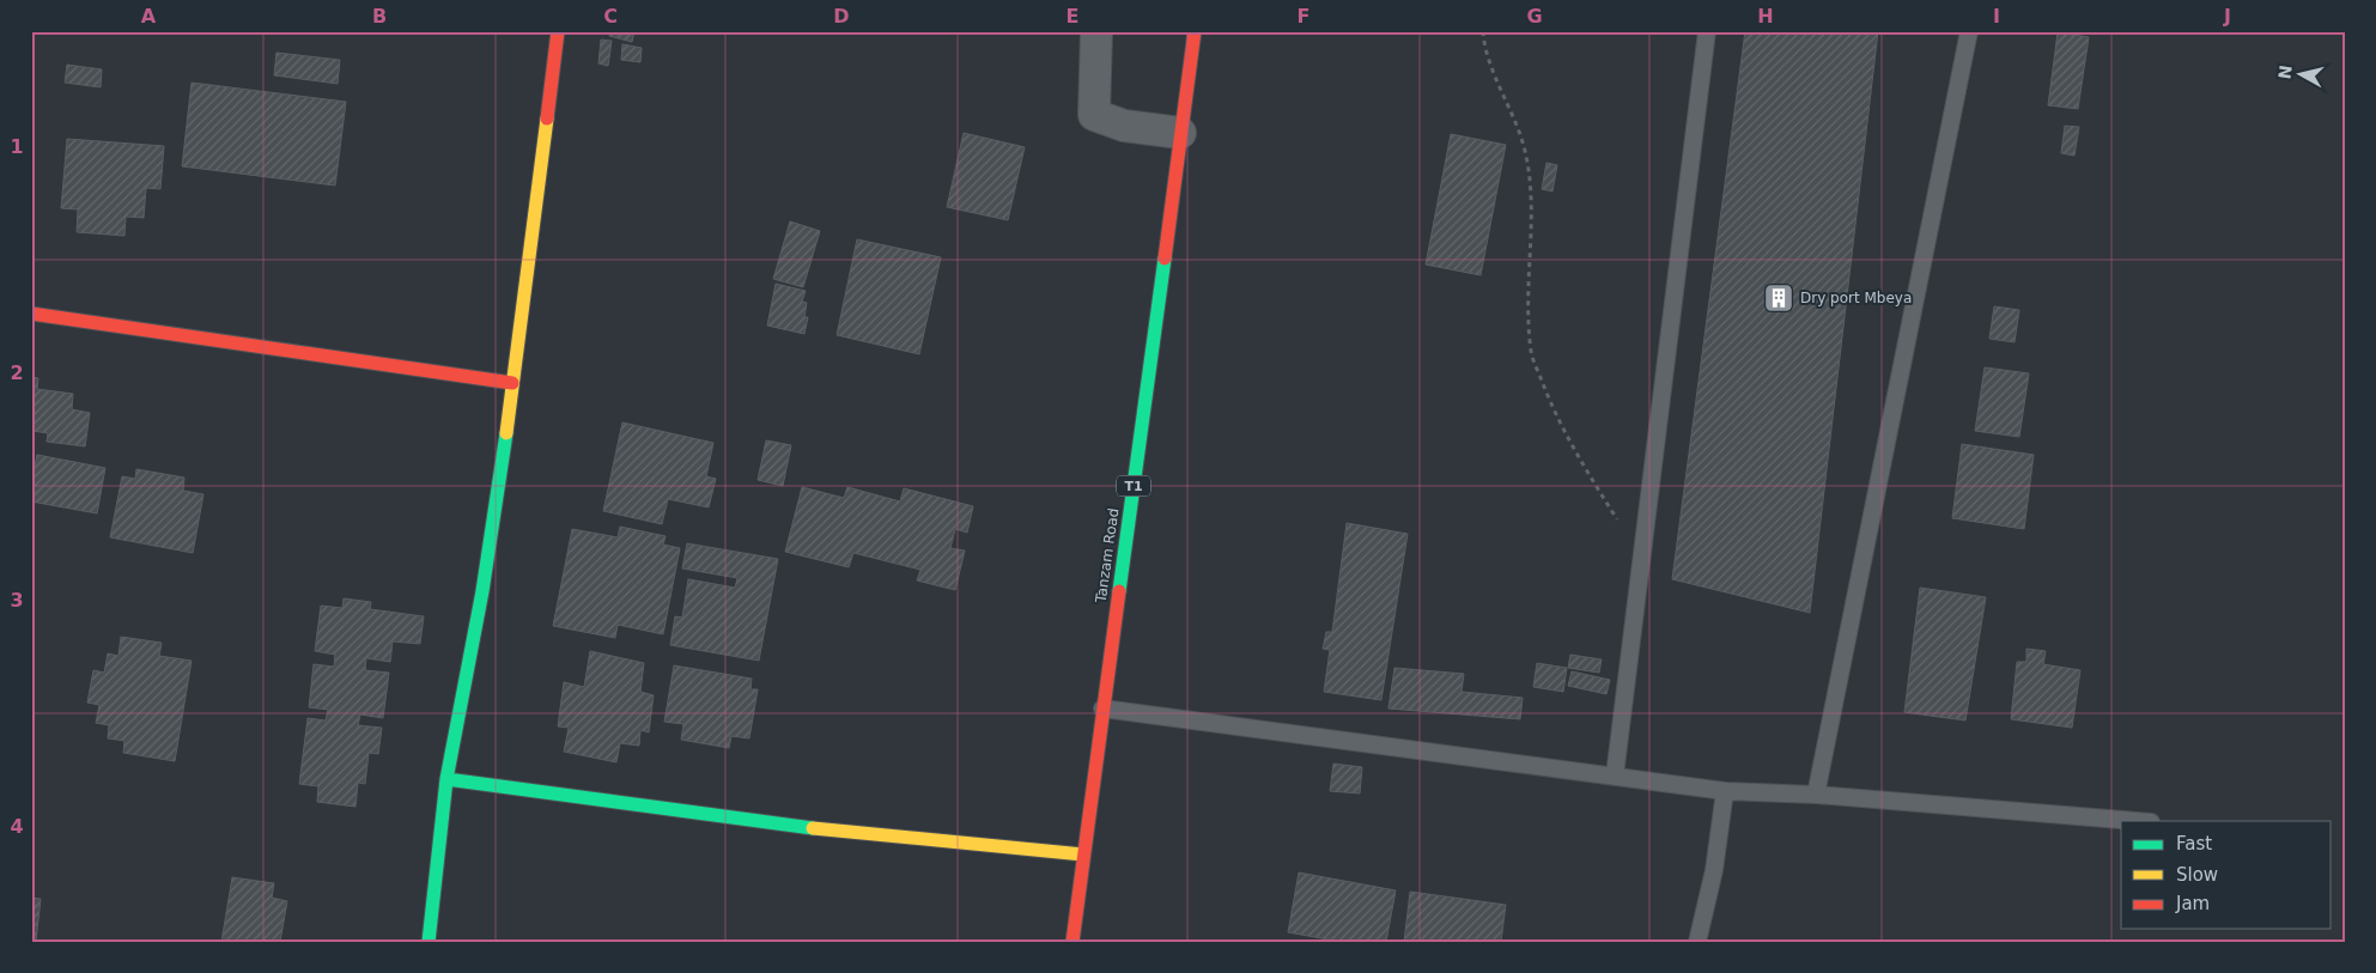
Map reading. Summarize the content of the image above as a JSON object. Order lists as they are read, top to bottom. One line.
{"streets":{"main road":["T1","Tanzam Road"]},"places":{"building":["Dry port Mbeya"]},"legend":["Fast","Slow","Jam"],"north":"left","grid":{"columns":["A","B","C","D","E","F","G","H","I","J"],"rows":["1","2","3","4"]}}
